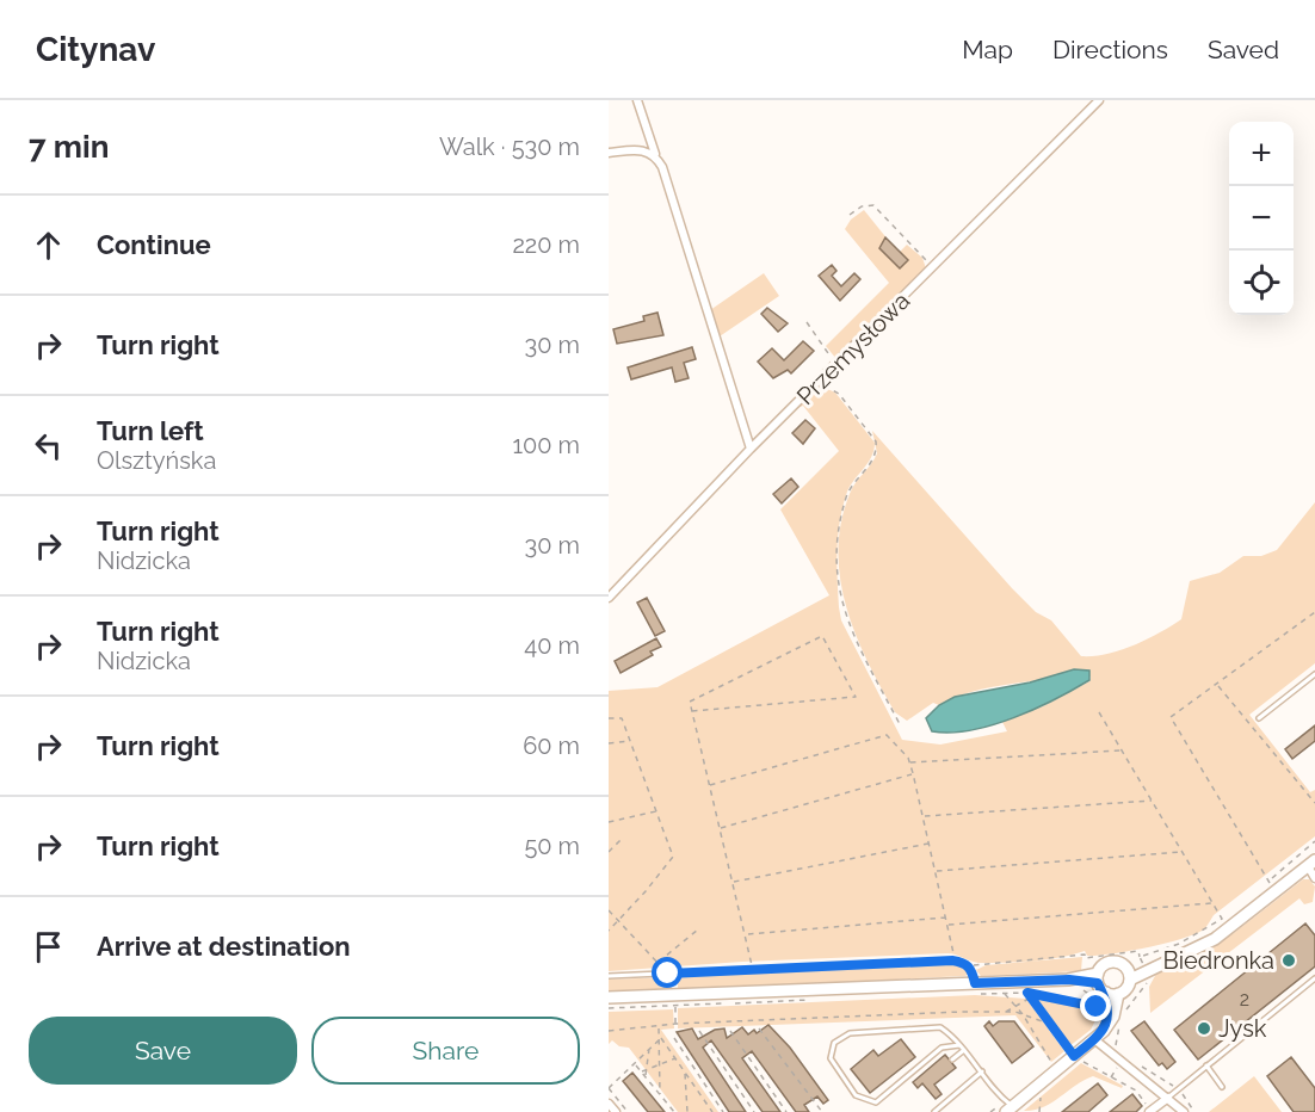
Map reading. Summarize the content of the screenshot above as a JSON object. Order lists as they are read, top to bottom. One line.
{"streets":{"street":["Przemysłowa"]},"places":["Biedronka","Jysk"],"house_numbers":["2"],"page":{"header":"Citynav","nav":["Map","Directions","Saved"],"heading":["7 min","Walk · 530 m"],"map_buttons":["+","−"],"list":[["Continue","220 m"],["Turn right","30 m"],["Turn left","Olsztyńska","100 m"],["Turn right","Nidzicka","30 m"],["Turn right","Nidzicka","40 m"],["Turn right","60 m"],["Turn right","50 m"],"Arrive at destination"],"buttons":["Save","Share"]}}
